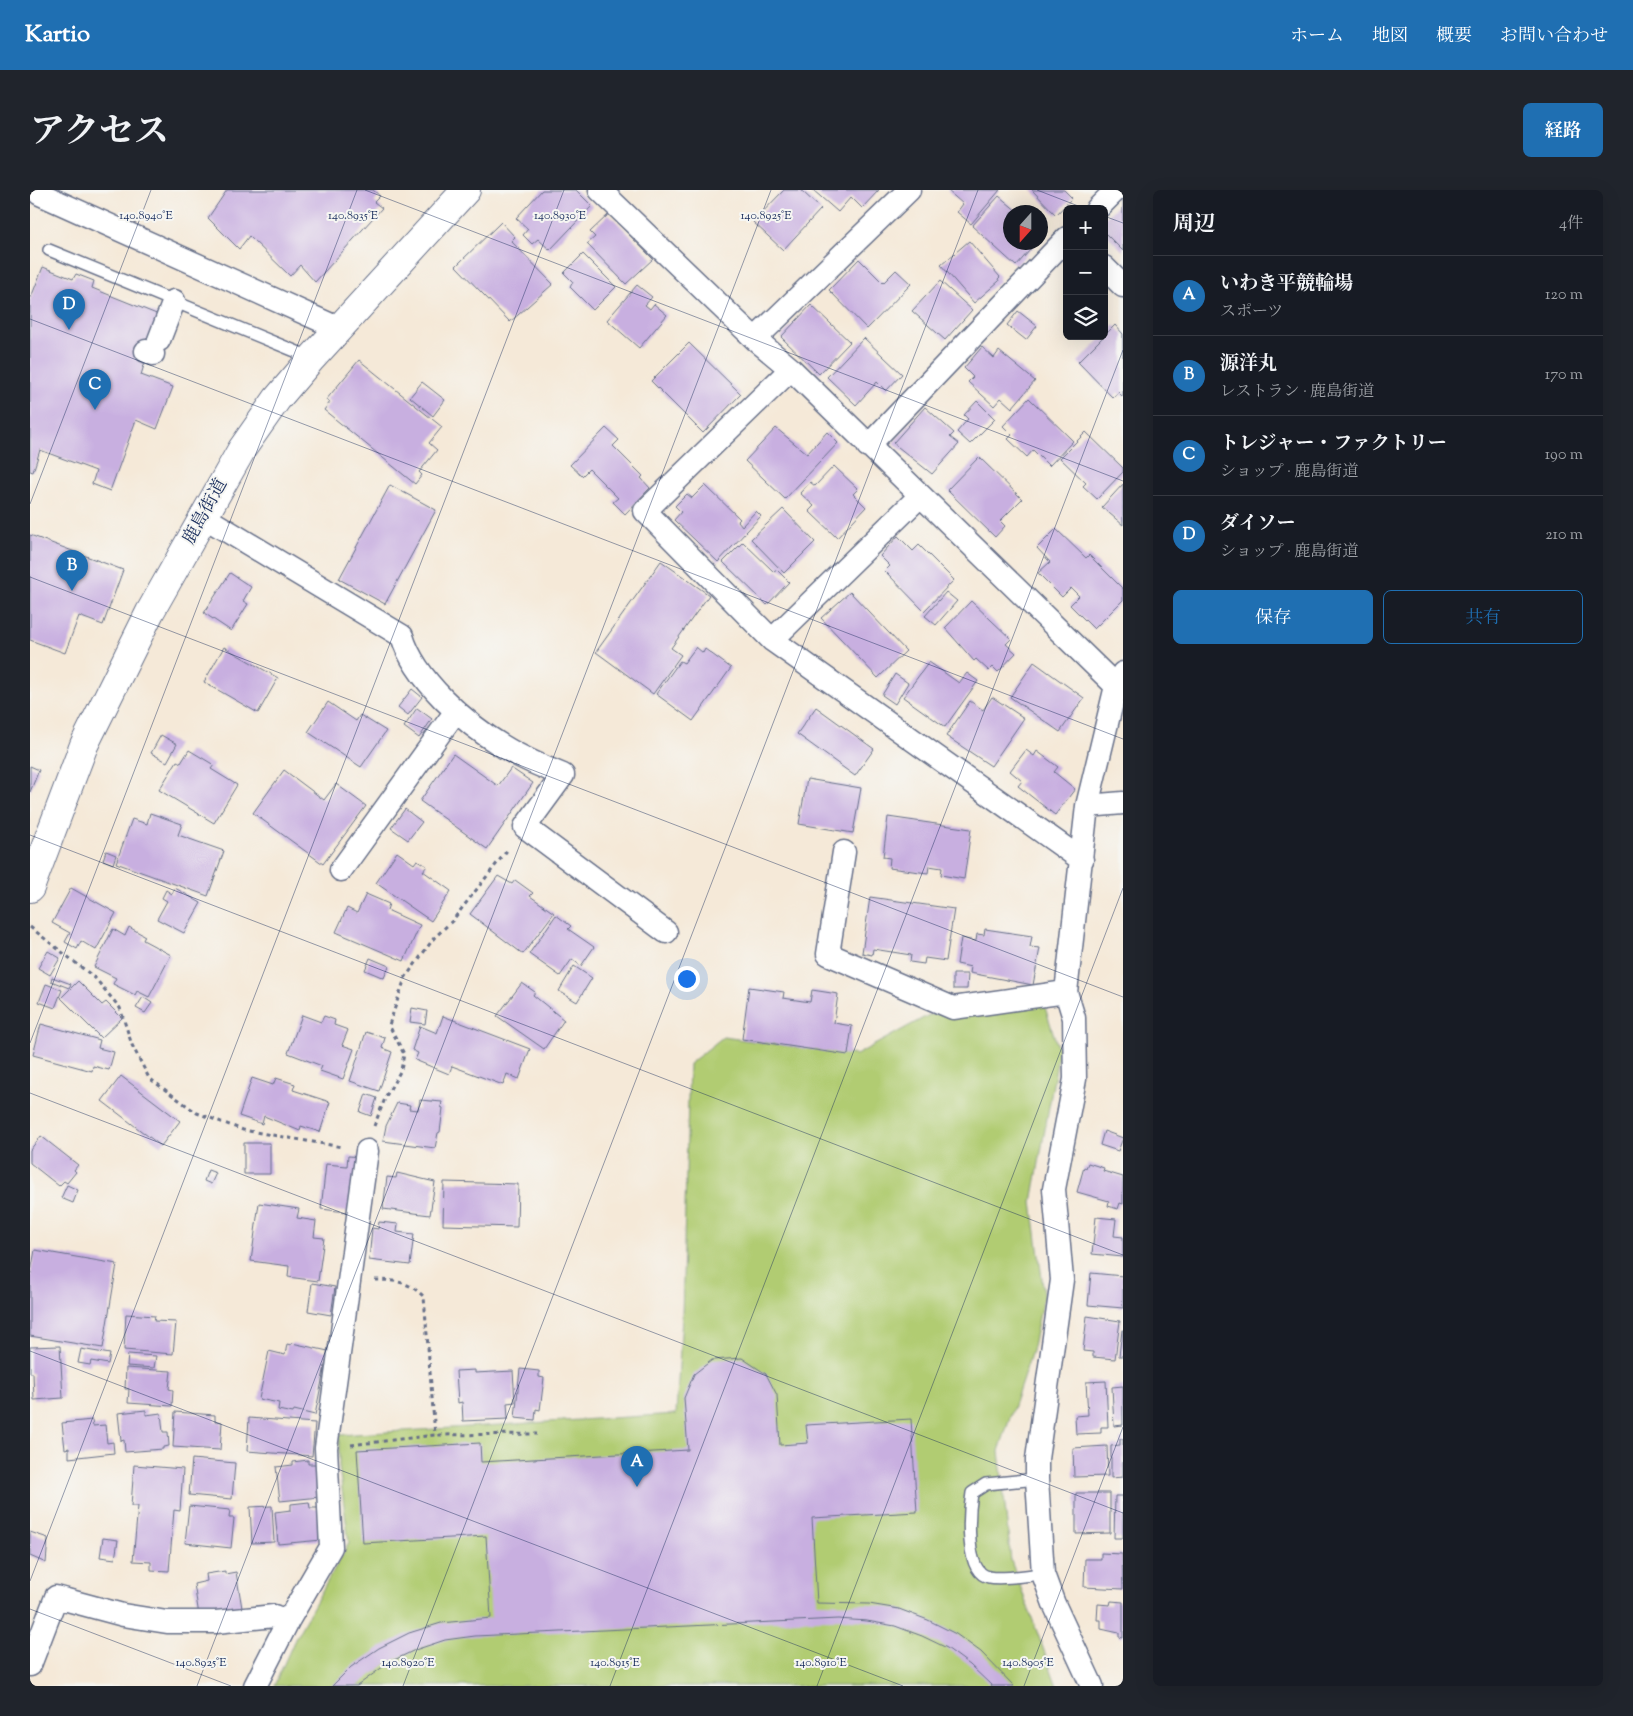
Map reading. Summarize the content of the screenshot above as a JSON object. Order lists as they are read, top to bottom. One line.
{"streets":{"street":["鹿島街道"]},"north":"bottom","page":{"header":"Kartio","nav":["ホーム","地図","概要","お問い合わせ"],"title":"アクセス","buttons":["経路",["保存","共有"]],"heading":["周辺","4件"],"map_buttons":["+","−"],"list":[{"mark":"A","name":"いわき平競輪場","note":"スポーツ","value":"120 m"},{"mark":"B","name":"源洋丸","note":"レストラン · 鹿島街道","value":"170 m"},{"mark":"C","name":"トレジャー・ファクトリー","note":"ショップ · 鹿島街道","value":"190 m"},{"mark":"D","name":"ダイソー","note":"ショップ · 鹿島街道","value":"210 m"}],"pins":["D","C","B","A"]},"coordinates":["140.8940°E","140.8935°E","140.8930°E","140.8925°E","140.8920°E","140.8915°E","140.8910°E","140.8905°E"]}
